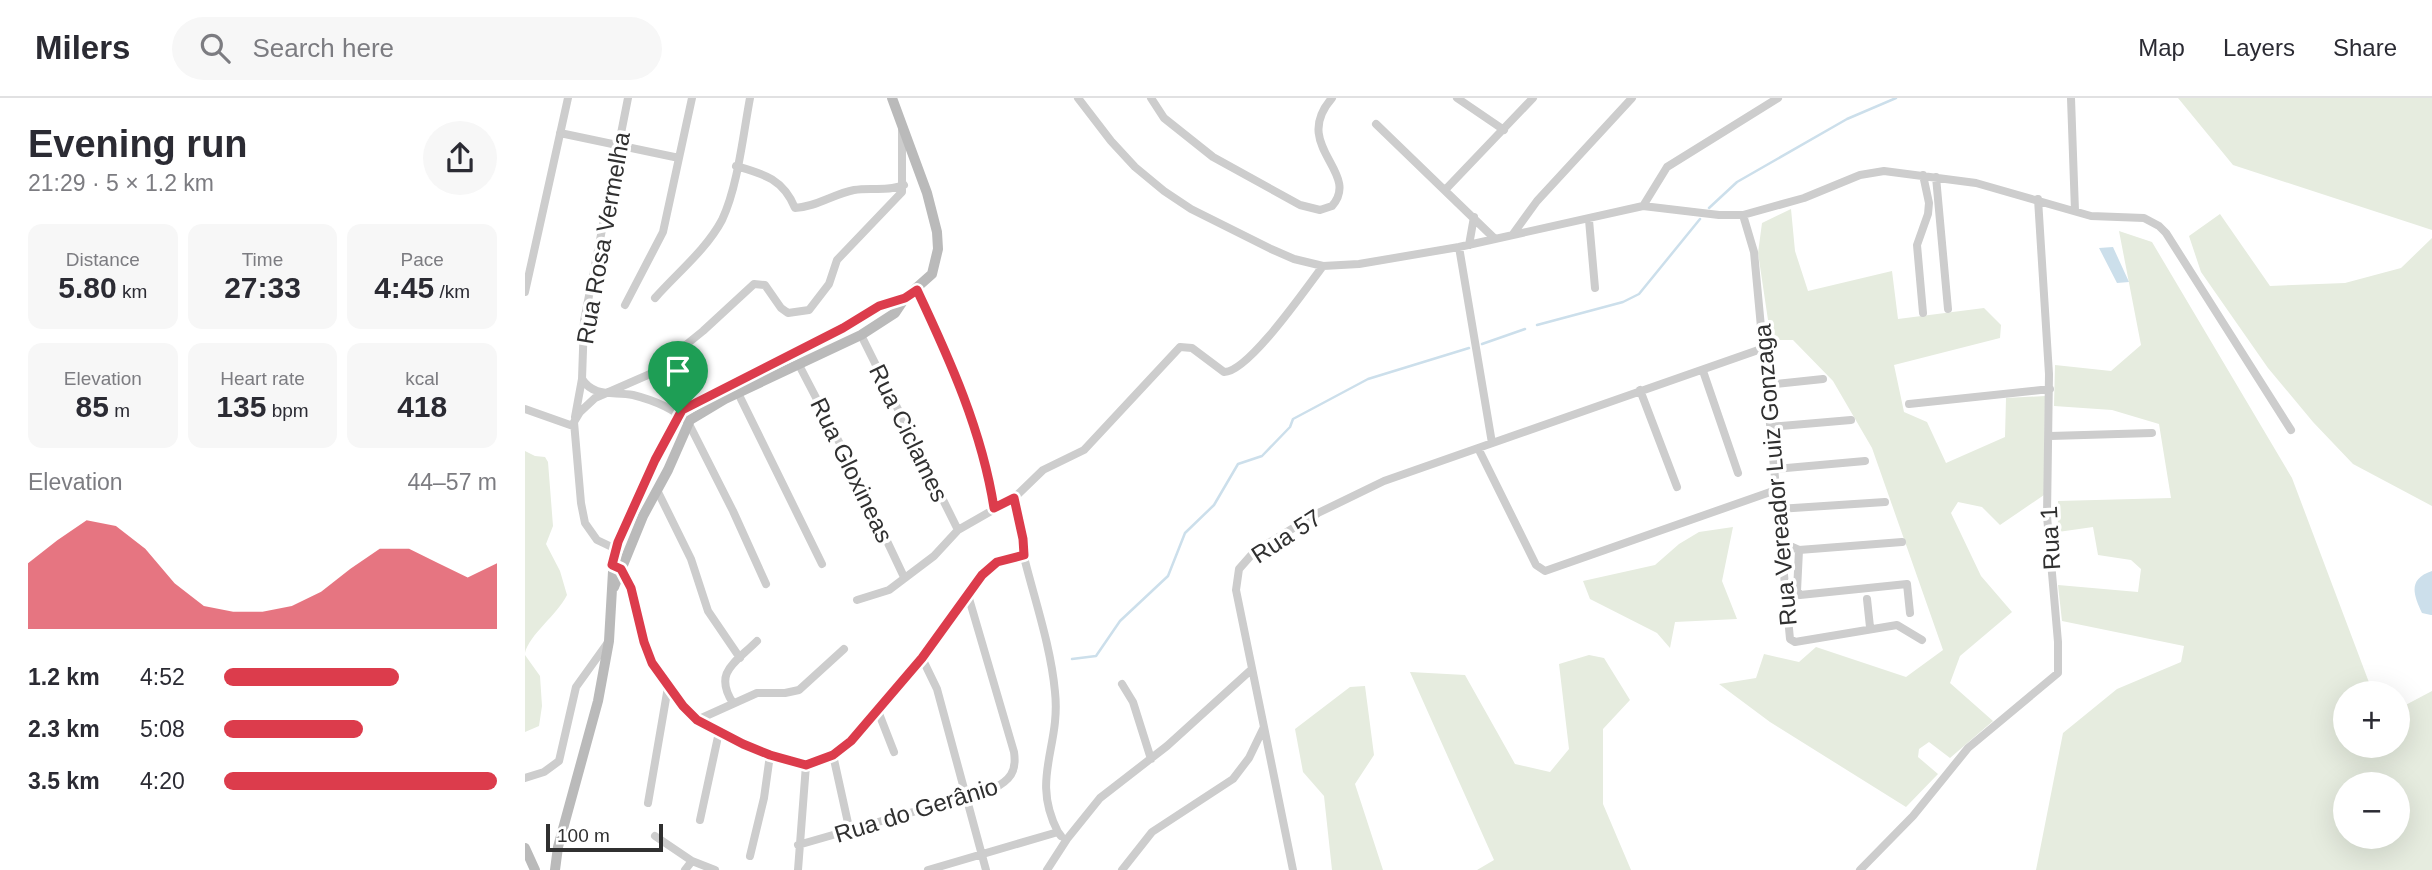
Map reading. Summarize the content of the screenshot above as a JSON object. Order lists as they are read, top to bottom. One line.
{"streets":{"street":["Rua Rosa Vermelha","Rua Ciclames","Rua Gloxineas","Rua Vereador Luiz Gonzaga","Rua 57","Rua 1","Rua do Gerânio"]},"crossings":[["Rua Vereador Luiz Gonzaga","Rua 57"]],"scale_bar":"100 m","page":{"header":"Milers","search":"Search here","nav":["Map","Layers","Share"],"heading":["Evening run","21:29 · 5 × 1.2 km"],"stats":[["Distance","5.80 km"],["Time","27:33"],["Pace","4:45 /km"],["Elevation","85 m"],["Heart rate","135 bpm"],["kcal","418"]],"chart":["Elevation","44–57 m"],"list":[{"name":"1.2 km","note":"4:52"},{"name":"2.3 km","note":"5:08"},{"name":"3.5 km","note":"4:20"}],"map_buttons":["+","−"],"scale":"100 m"}}
